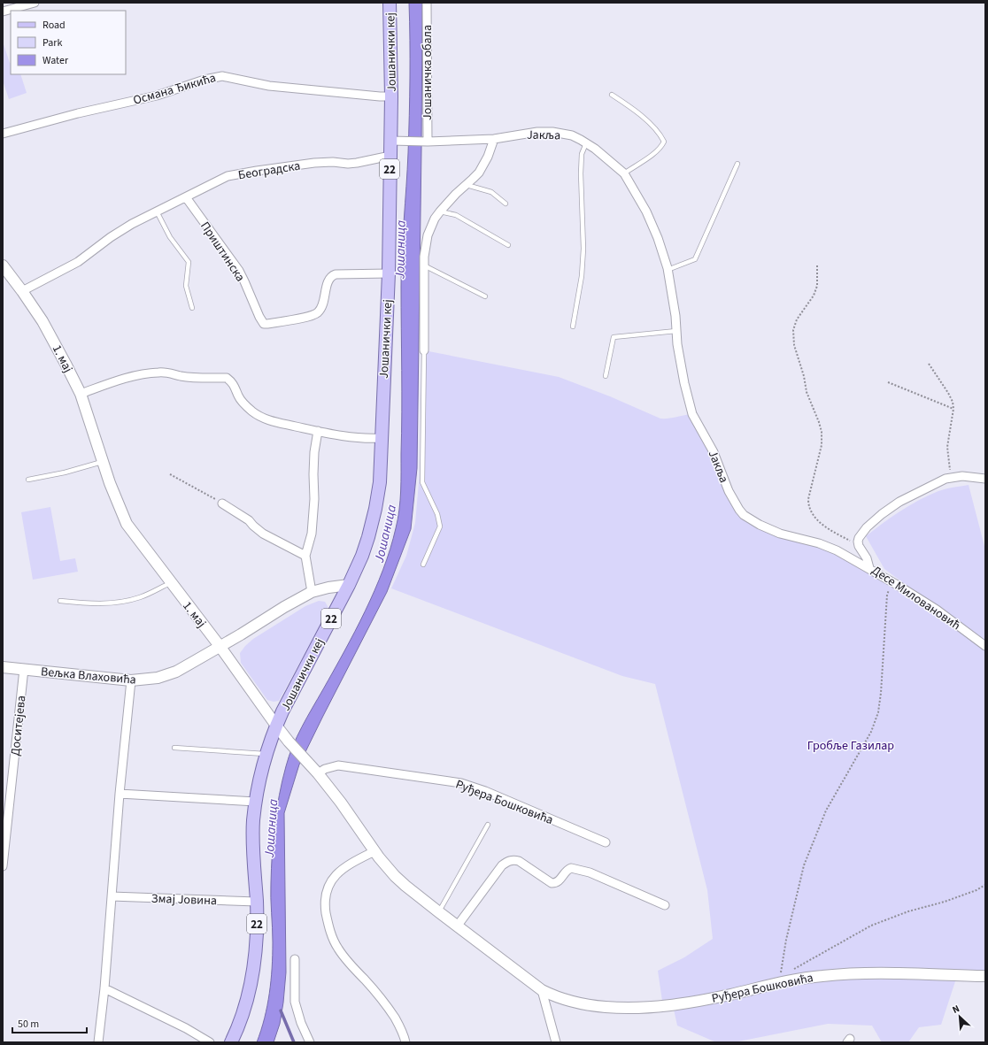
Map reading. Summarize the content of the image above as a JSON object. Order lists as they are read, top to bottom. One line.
{"streets":{"main road":["Јошанички кеј","22"],"street":["Јошаничка обала","Османа Ђикића","Јакља","Београдска","Приштинска","1. мај","Десе Миловановић","Вељка Влаховића","Доситејева","Руђера Бошковића","Змај Јовина"]},"crossings":[["Јошанички кеј","Османа Ђикића"],["Јошанички кеј","Јакља"],["Јошанички кеј","22"],["Јошанички кеј","Београдска"],["Јошанички кеј","Приштинска"],["Јошаничка обала","Јакља"],["Јакља","Десе Миловановић"],["22","Змај Јовина"],["Београдска","Приштинска"],["Београдска","1. мај"],["1. мај","Вељка Влаховића"],["Вељка Влаховића","Доситејева"]],"water":["Јошаница"],"parks":["Гробље Газилар"],"legend":["Road","Park","Water"],"scale_bar":"50 m","north":"top left"}
